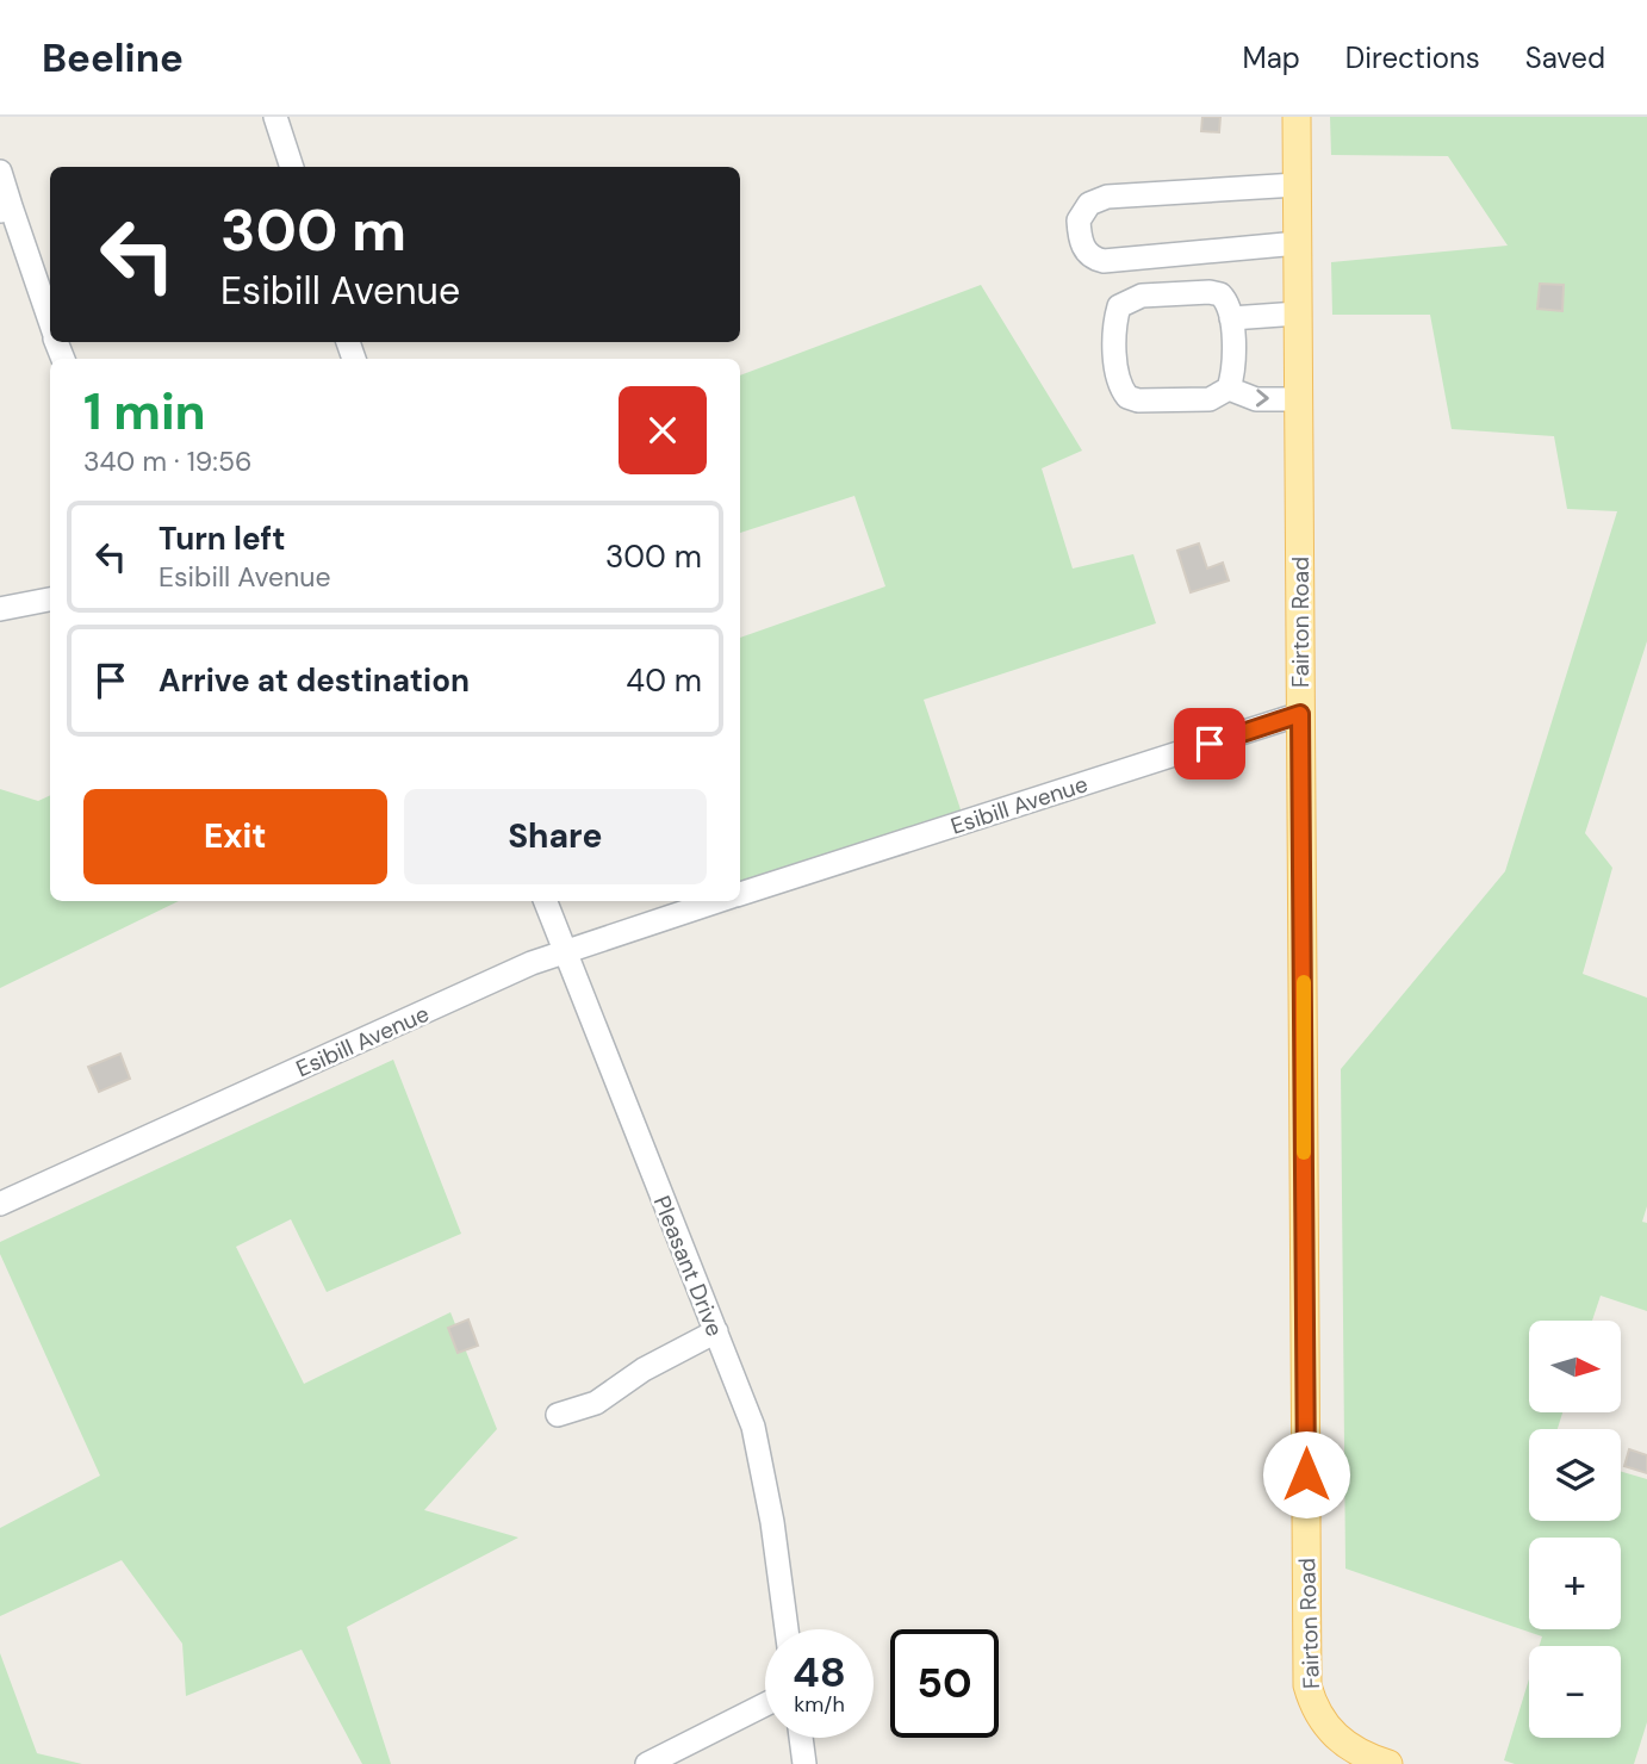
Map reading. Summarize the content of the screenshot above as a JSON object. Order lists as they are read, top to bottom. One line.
{"streets":{"main road":["Fairton Road"],"street":["Esibill Avenue","Pleasant Drive"]},"crossings":[["Fairton Road","Esibill Avenue"],["Esibill Avenue","Pleasant Drive"]],"north":"right","page":{"header":"Beeline","nav":["Map","Directions","Saved"],"turn":["300 m","Esibill Avenue"],"heading":["1 min","340 m · 19:56"],"list":[{"name":"Turn left","note":"Esibill Avenue","value":"300 m"},{"name":"Arrive at destination","value":"40 m"}],"buttons":["Exit","Share"],"map_buttons":["+","−"],"speed":"48 km/h","limit":"50"}}
